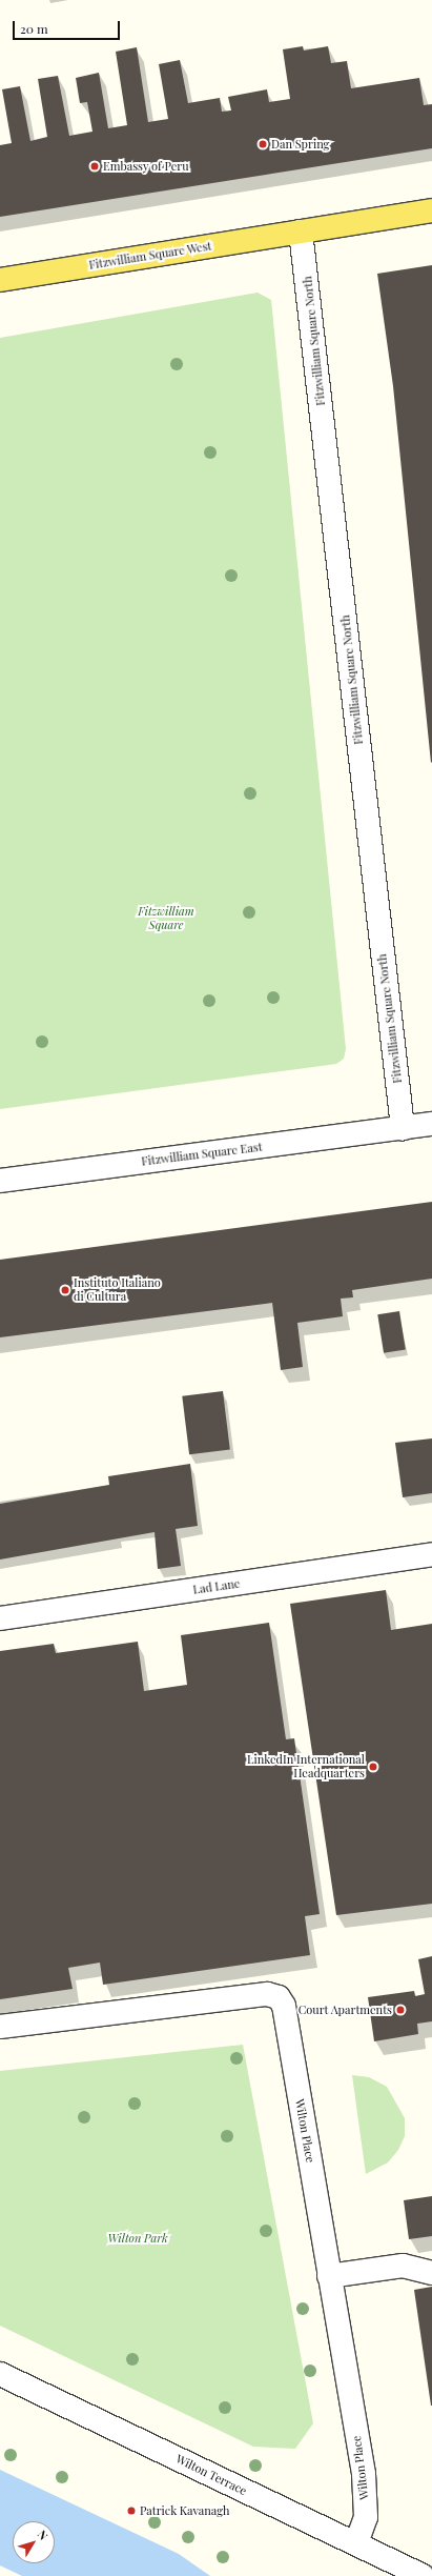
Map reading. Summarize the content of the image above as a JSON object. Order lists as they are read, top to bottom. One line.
{"streets":{"main road":["Fitzwilliam Square West"],"street":["Fitzwilliam Square North","Fitzwilliam Square East","Lad Lane","Wilton Place","Wilton Terrace"]},"crossings":[["Fitzwilliam Square West","Fitzwilliam Square North"],["Fitzwilliam Square North","Fitzwilliam Square East"],["Wilton Place","Wilton Terrace"]],"parks":["Fitzwilliam Square","Wilton Park"],"places":["Dan Spring","Embassy of Peru","Instituto Italiano di Cultura","LinkedIn International Headquarters","Court Apartments","Patrick Kavanagh"],"scale_bar":"20 m","north":"top right"}
